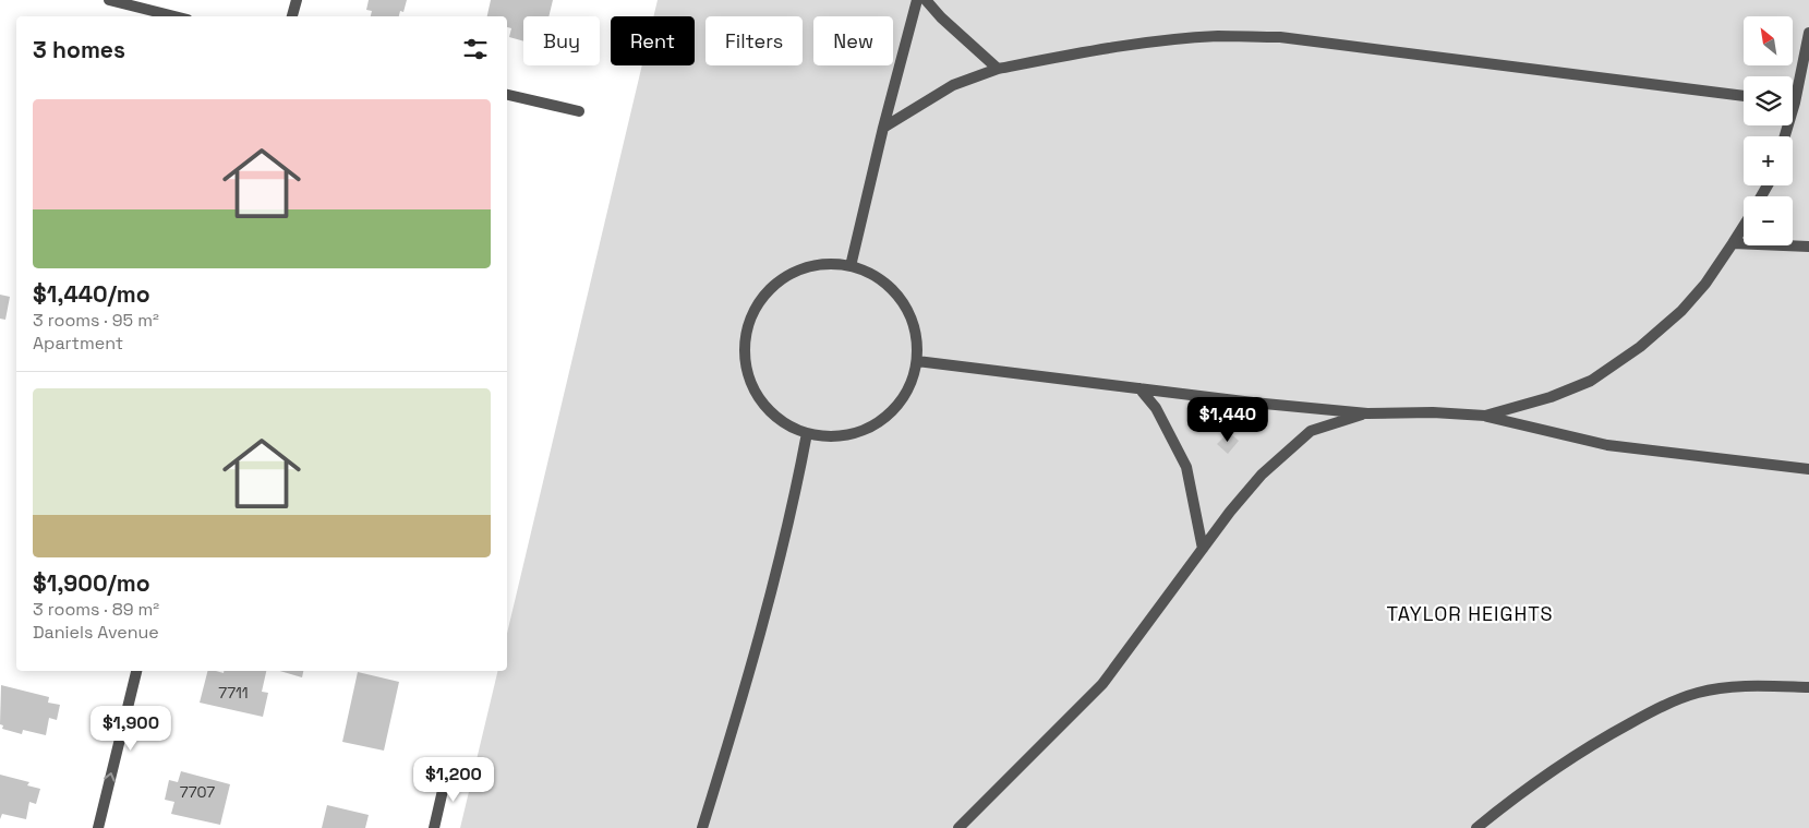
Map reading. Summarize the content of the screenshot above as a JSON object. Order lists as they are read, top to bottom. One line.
{"districts":["TAYLOR HEIGHTS"],"house_numbers":["7711","7707"],"north":"top left","page":{"map_buttons":["+","−"],"chip":["Buy","Rent","Filters","New"],"heading":"3 homes","list":[{"name":"$1,440/mo","note":"3 rooms · 95 m² · Apartment"},{"name":"$1,900/mo","note":"3 rooms · 89 m² · Daniels Avenue"}],"price":["$1,440","$1,900","$1,200"]}}
